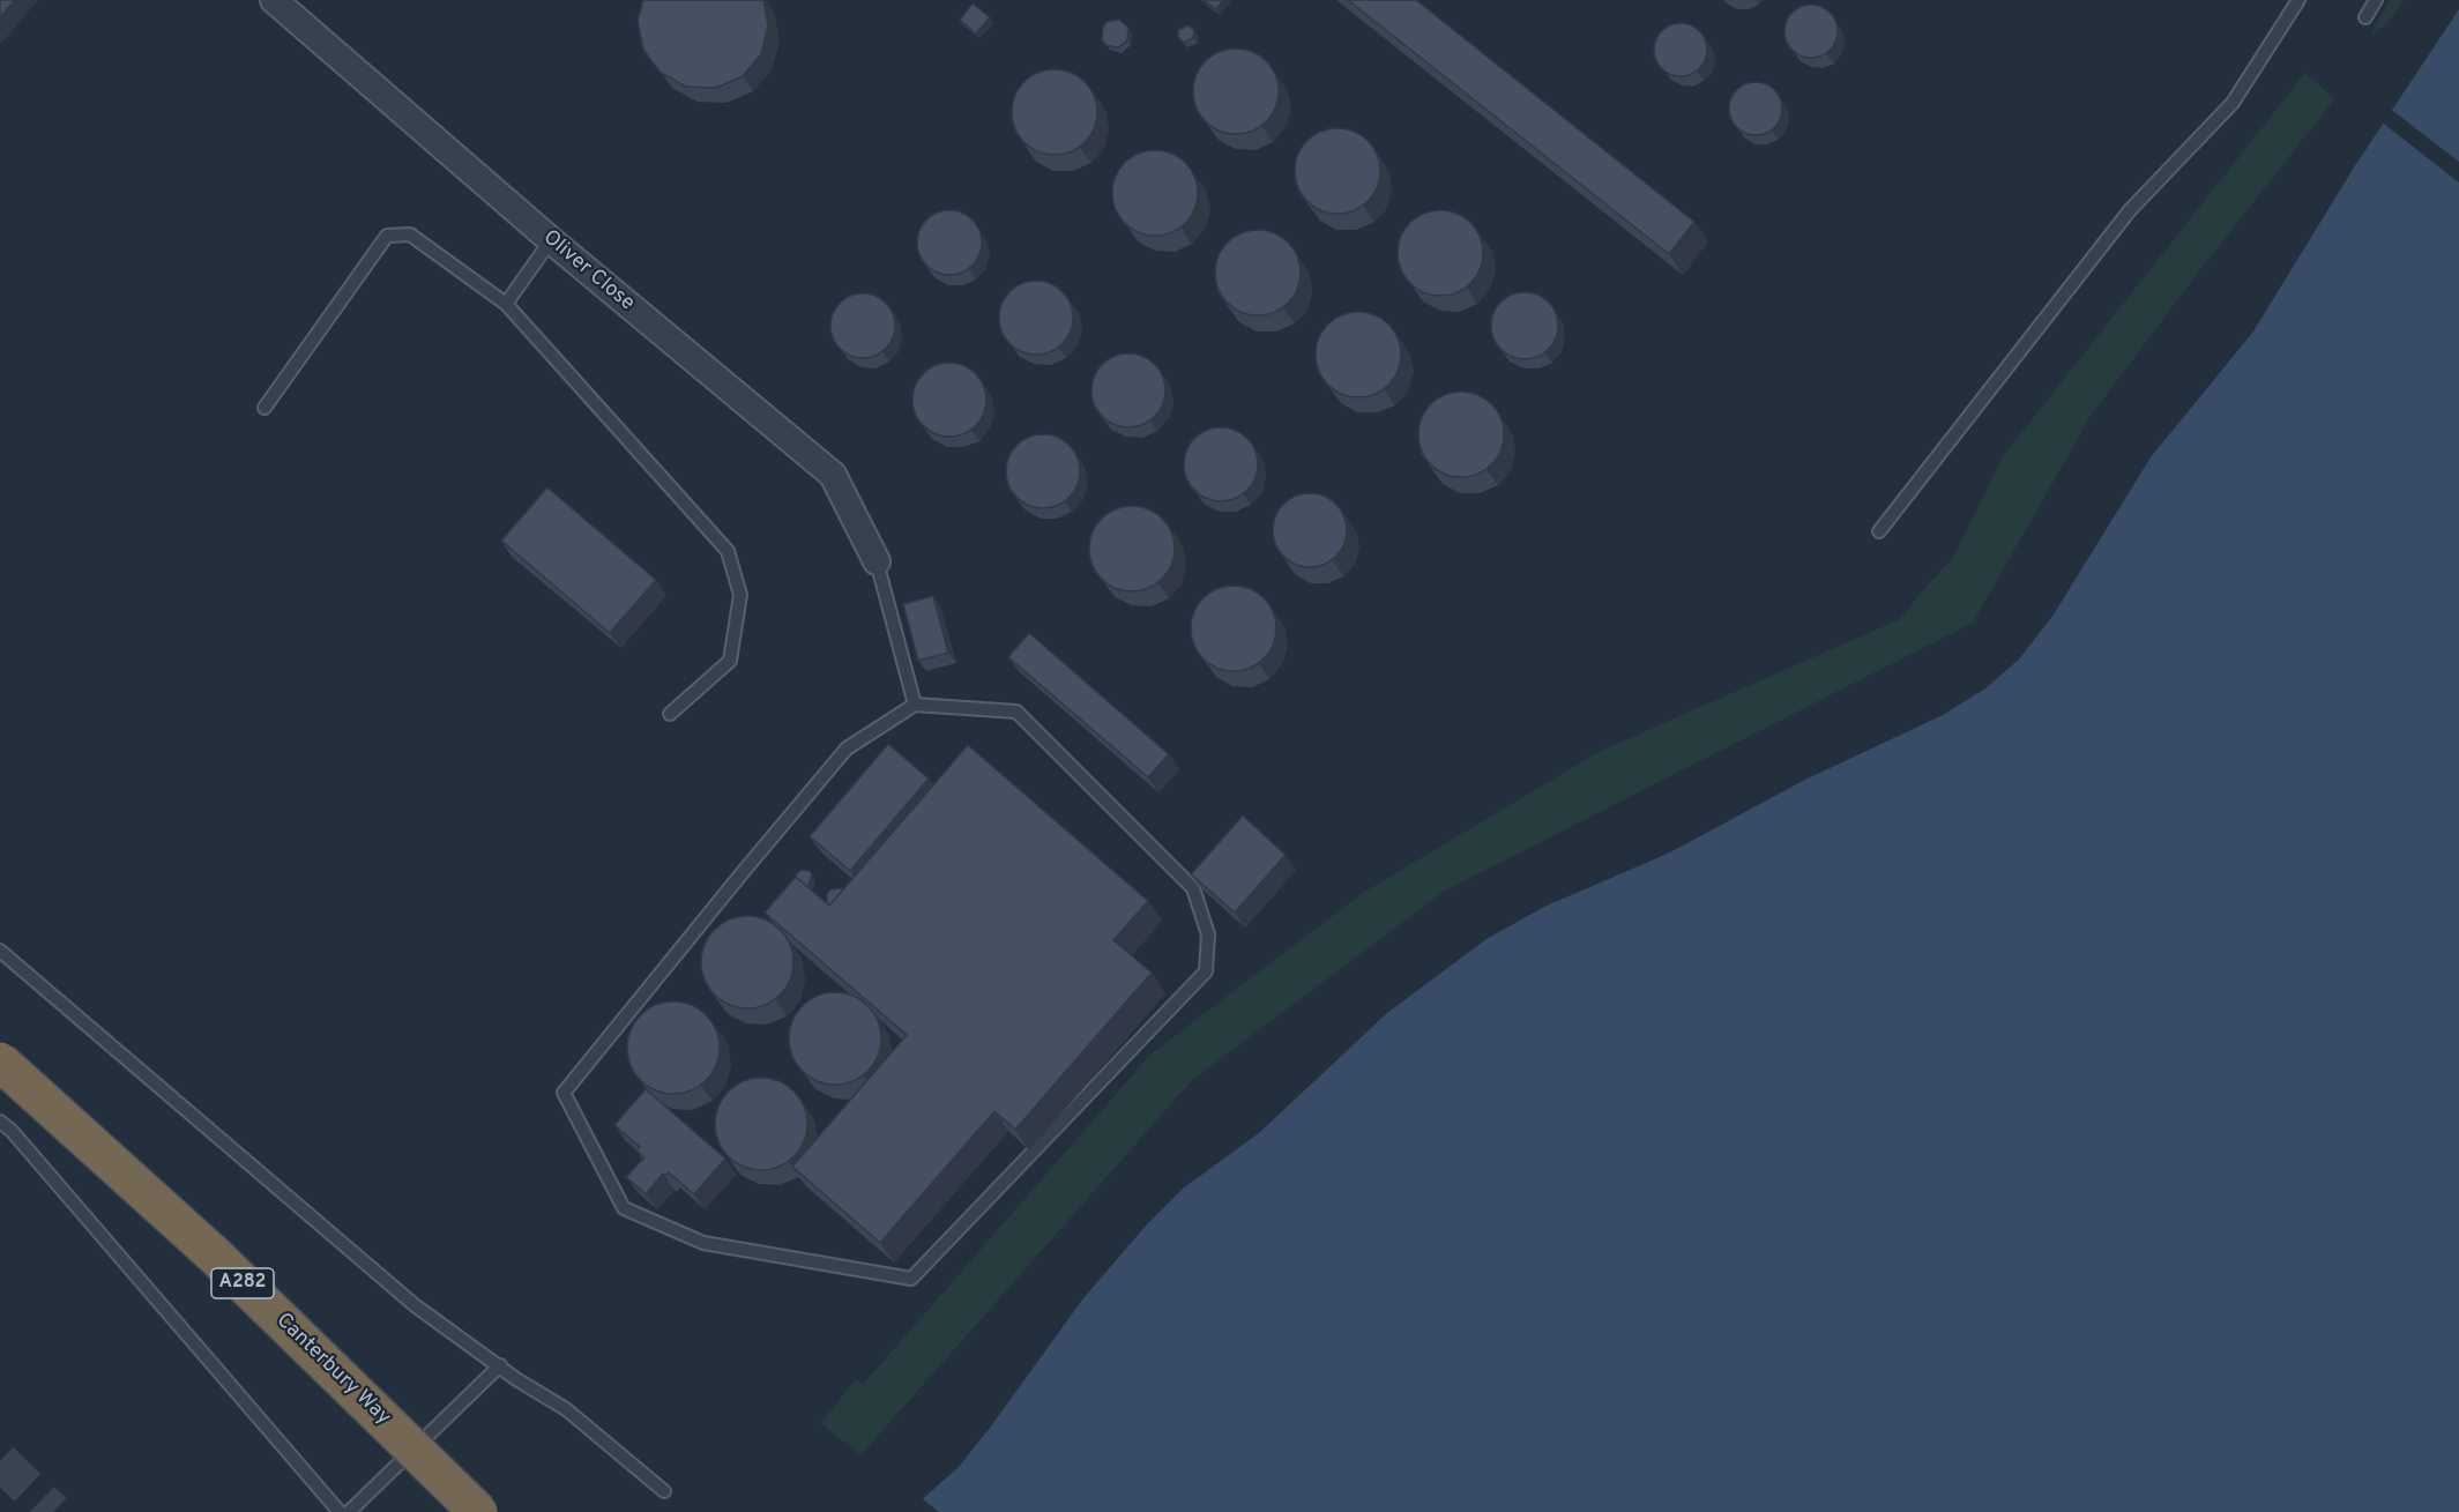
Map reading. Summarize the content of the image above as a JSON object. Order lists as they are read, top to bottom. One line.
{"streets":{"highway":["A282","Canterbury Way"],"street":["Oliver Close"]}}
